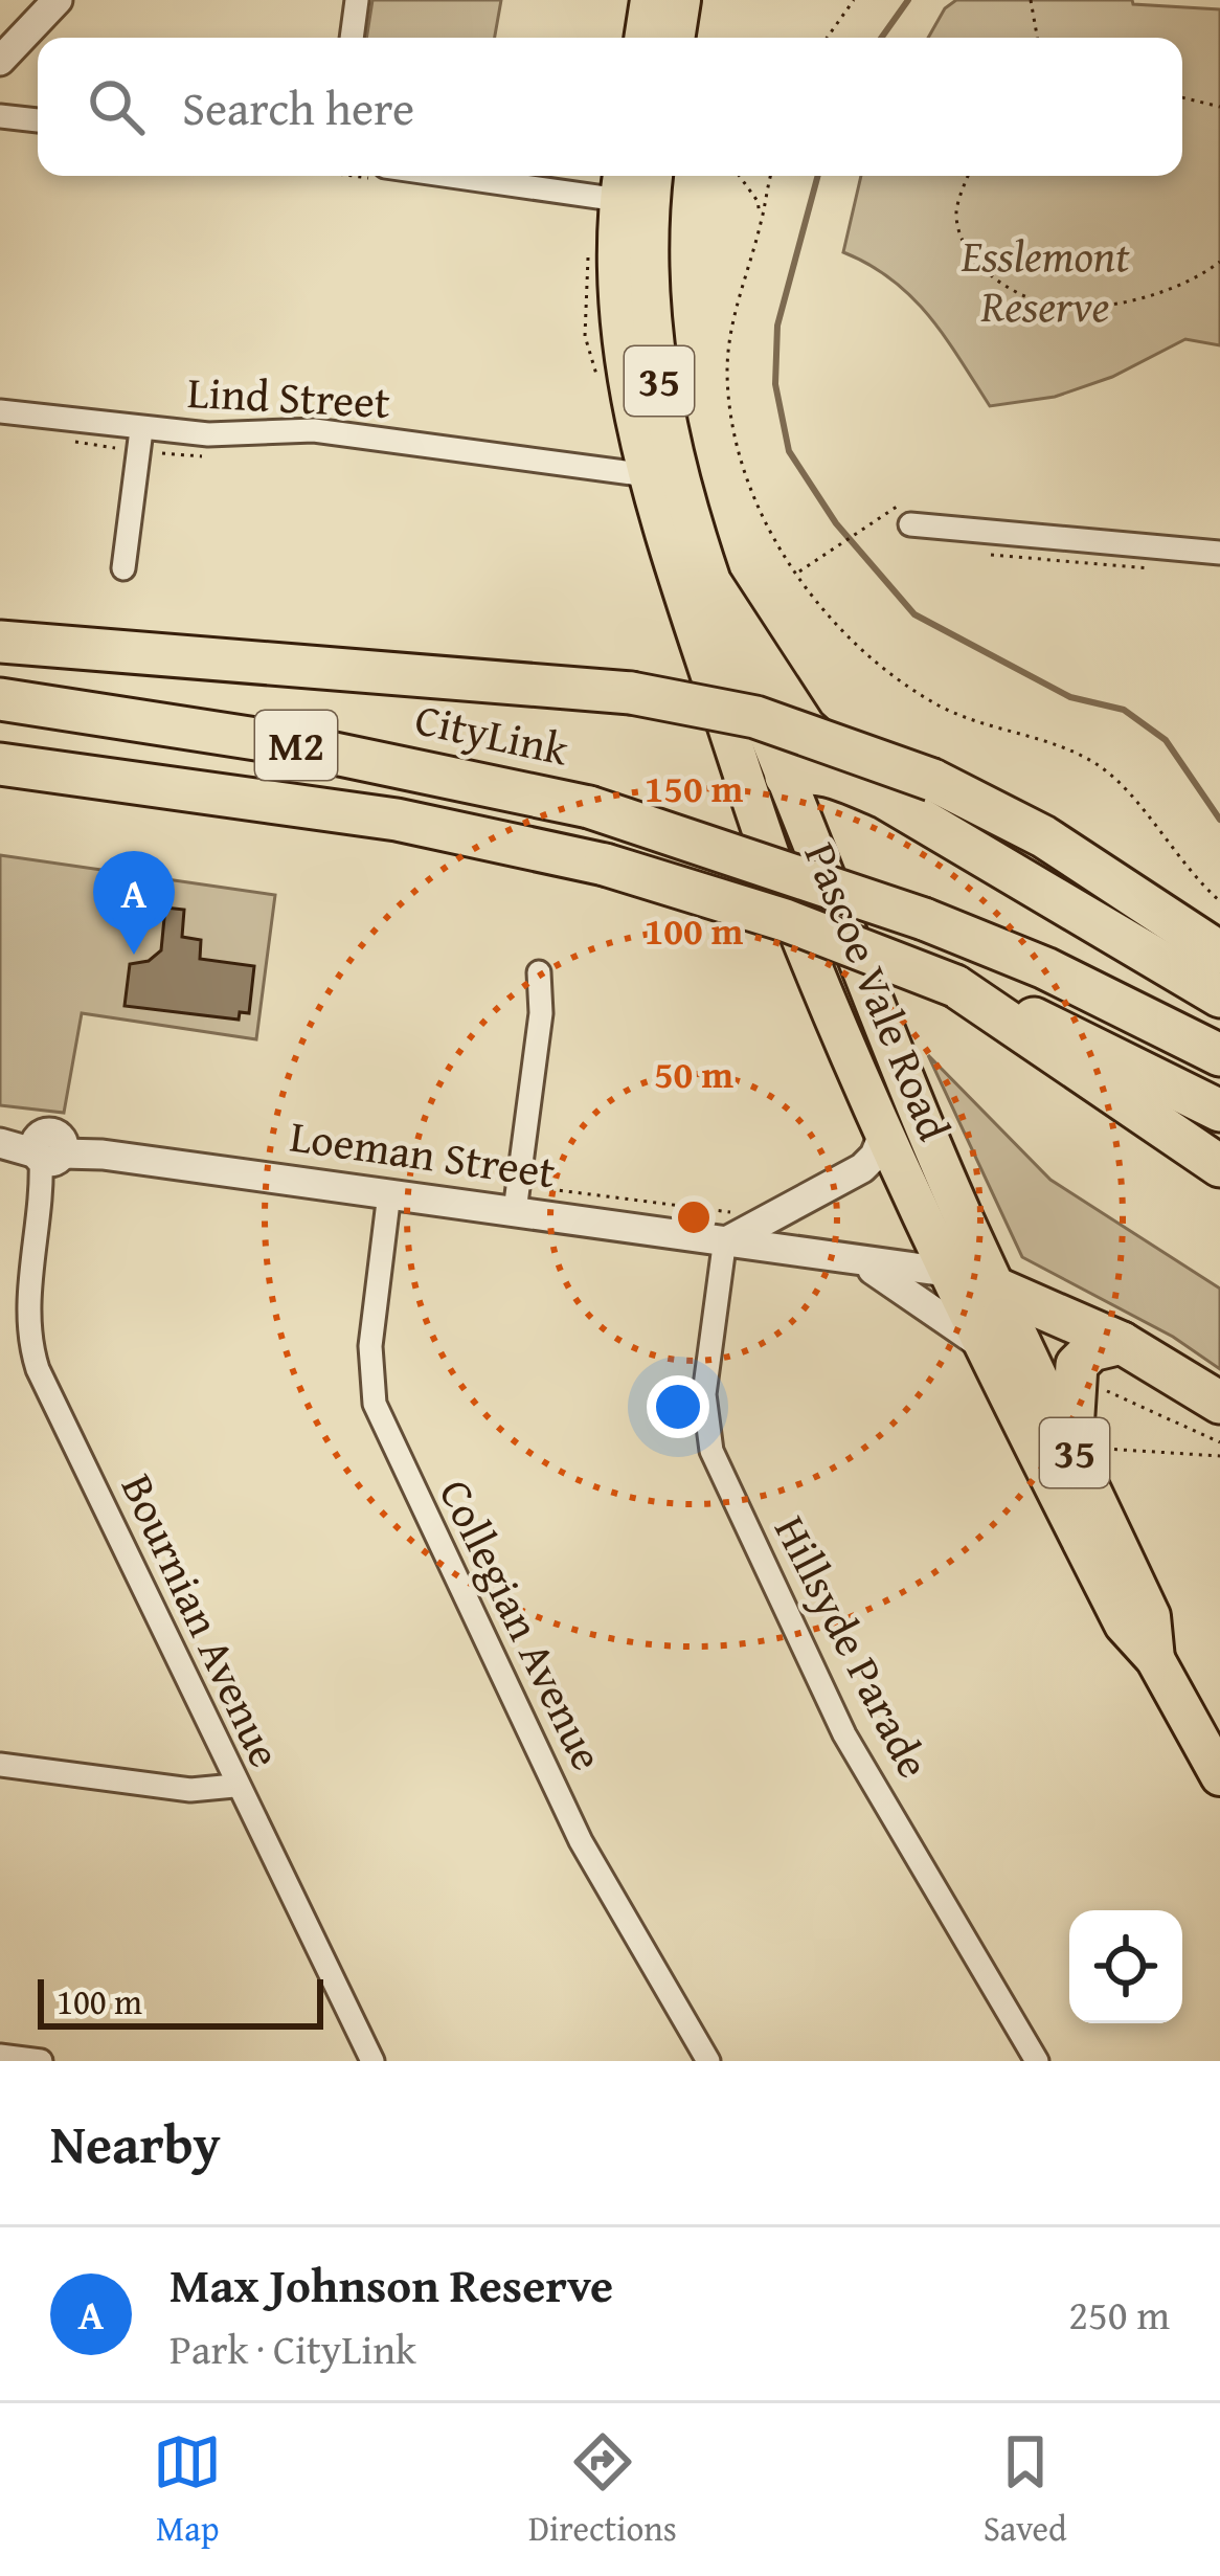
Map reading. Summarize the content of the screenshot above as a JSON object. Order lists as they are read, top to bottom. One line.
{"streets":{"highway":["CityLink","M2"],"main road":["35","Pascoe Vale Road"],"street":["Lind Street","Loeman Street","Bournian Avenue","Collegian Avenue","Hillsyde Parade"]},"crossings":[["Lind Street","Pascoe Vale Road"],["Pascoe Vale Road","Loeman Street"],["Loeman Street","Bournian Avenue"],["Loeman Street","Collegian Avenue"],["Loeman Street","Hillsyde Parade"]],"parks":["Esslemont Reserve"],"scale_bar":"100 m","page":{"search":"Search here","pins":"A","scale":"100 m","heading":"Nearby","list":[{"mark":"A","name":"Max Johnson Reserve","note":"Park · CityLink","value":"250 m"}],"nav":["Map","Directions","Saved"]},"rings":["150 m","100 m","50 m"]}
